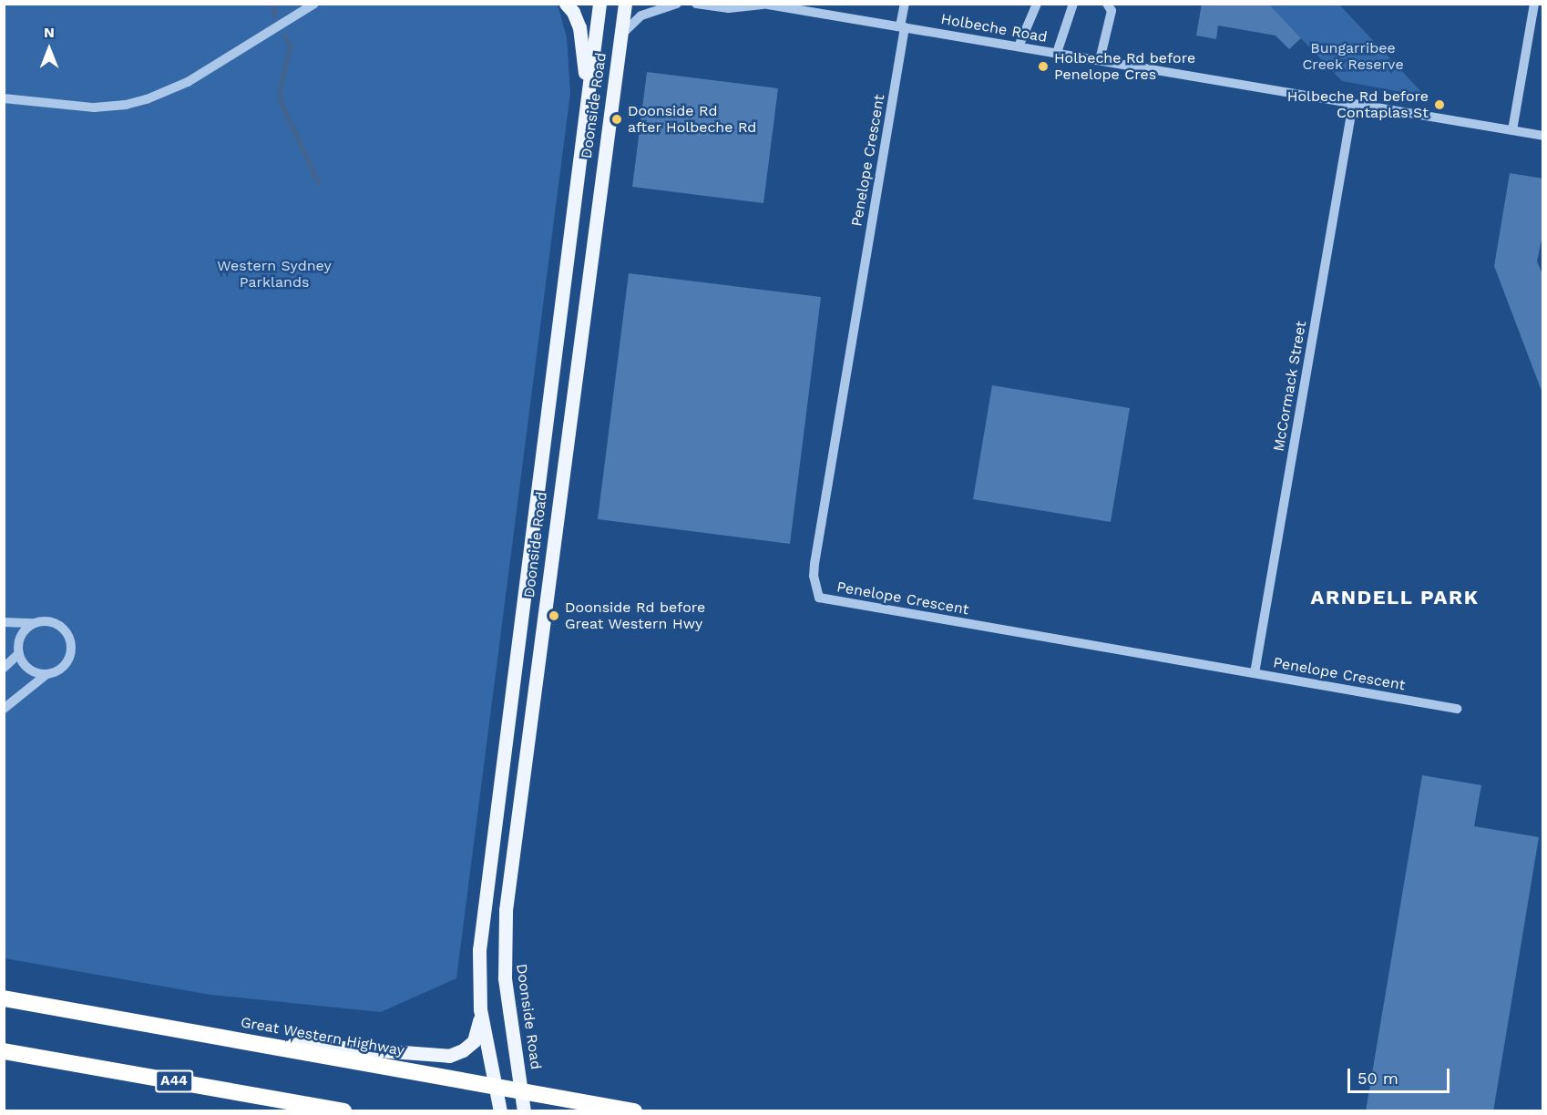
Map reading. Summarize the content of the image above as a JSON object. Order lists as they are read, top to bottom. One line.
{"streets":{"highway":["Great Western Highway","A44"],"main road":["Doonside Road"],"street":["Holbeche Road","Penelope Crescent","McCormack Street"]},"crossings":[["Holbeche Road","Penelope Crescent"],["Holbeche Road","McCormack Street"],["Doonside Road","Great Western Highway"],["Penelope Crescent","McCormack Street"]],"districts":["ARNDELL PARK"],"parks":["Bungarribee Creek Reserve","Western Sydney Parklands"],"places":["Holbeche Rd before Penelope Cres","Holbeche Rd before Contaplas St","Doonside Rd after Holbeche Rd","Doonside Rd before Great Western Hwy"],"scale_bar":"50 m","north":"top"}
